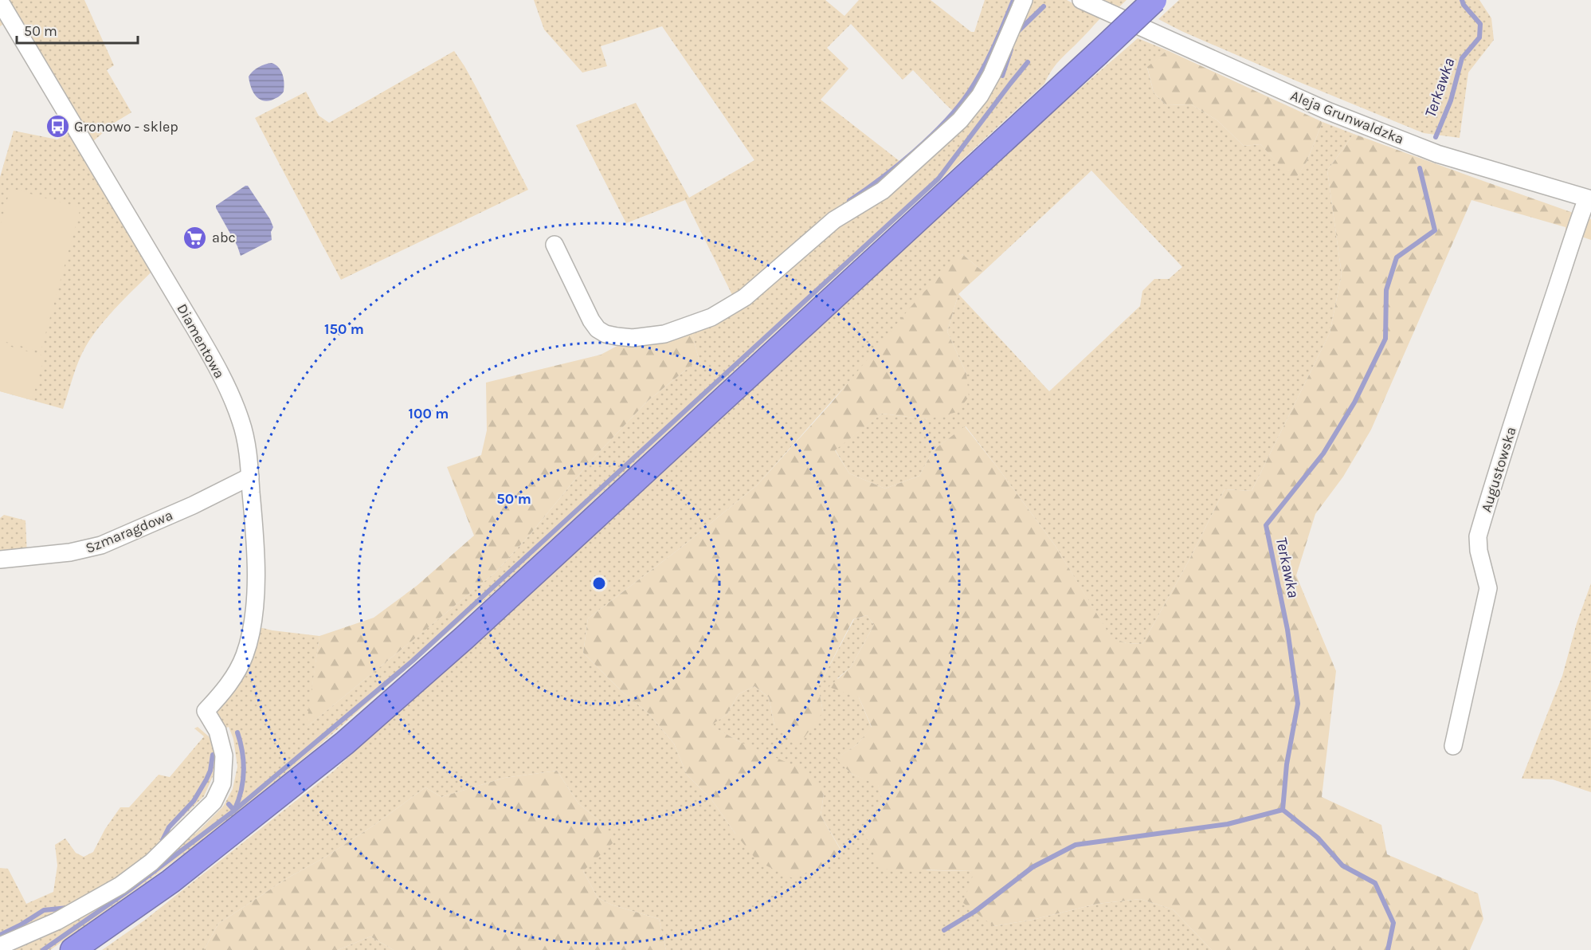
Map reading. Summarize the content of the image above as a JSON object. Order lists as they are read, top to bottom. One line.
{"streets":{"street":["Aleja Grunwaldzka","Diamentowa","Augustowska","Szmaragdowa"]},"crossings":[["Aleja Grunwaldzka","Augustowska"],["Diamentowa","Szmaragdowa"]],"water":["Terkawka"],"places":{"bus stop":["Gronowo - sklep"],"supermarket":["abc"]},"scale_bar":"50 m","rings":["150 m","100 m","50 m"]}
